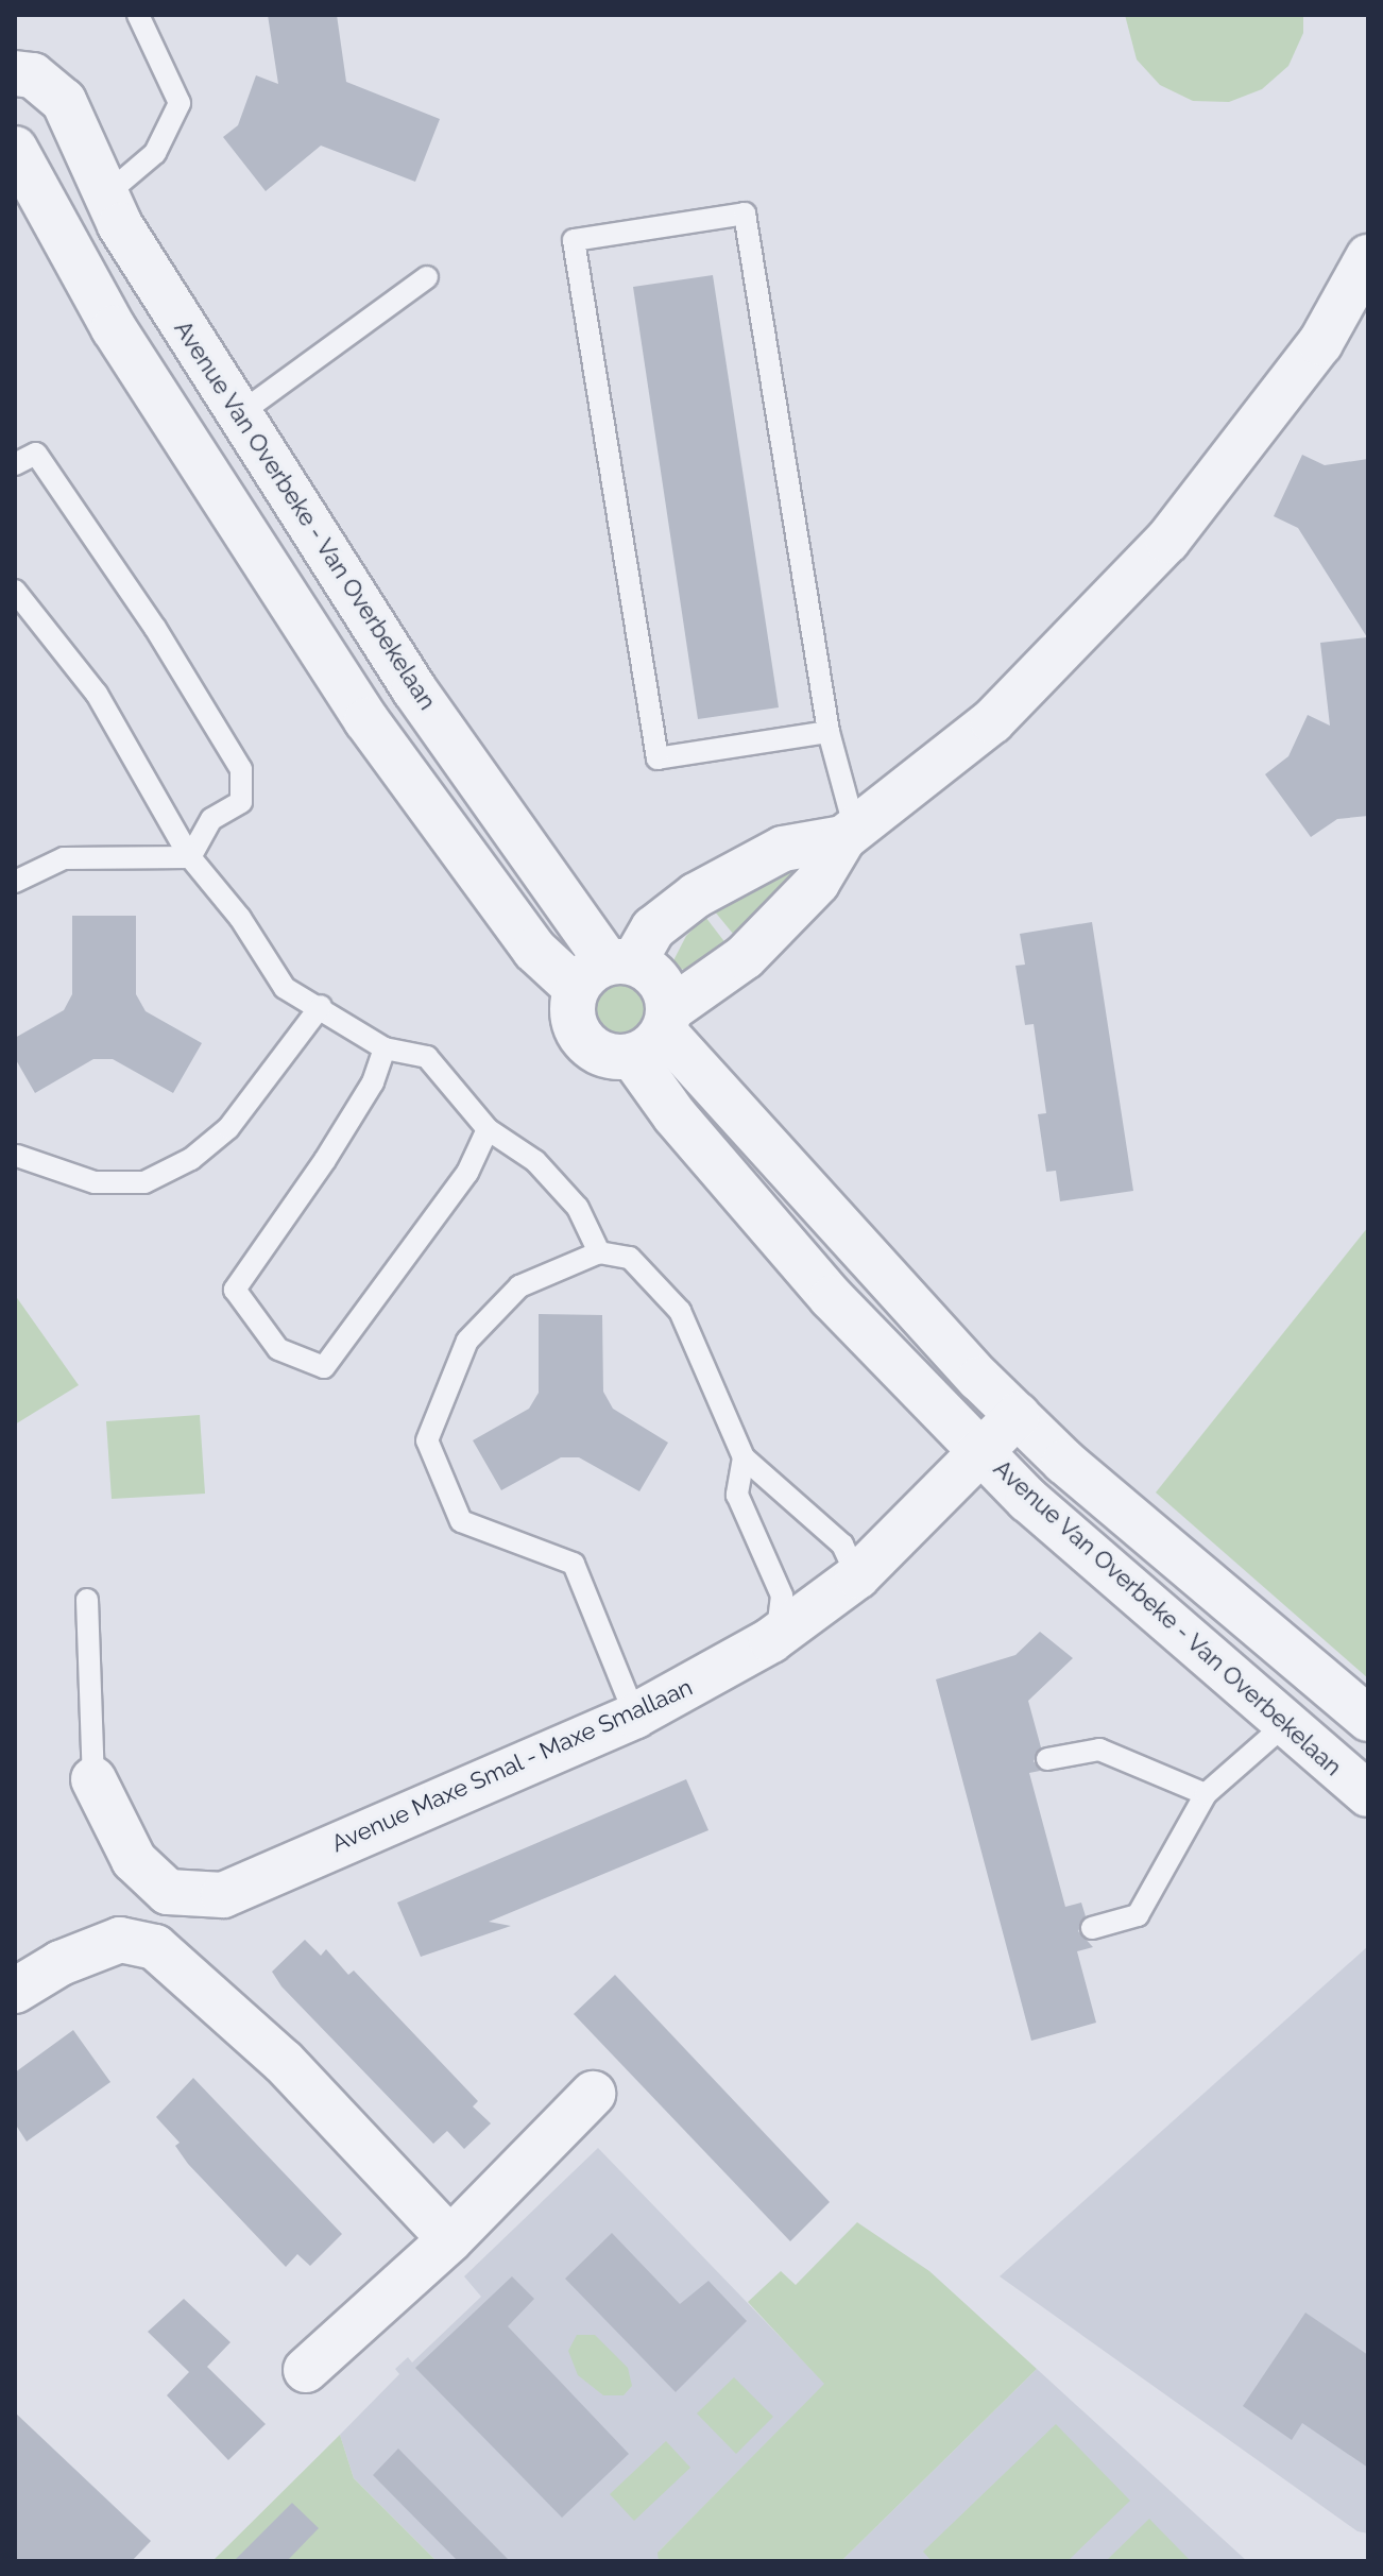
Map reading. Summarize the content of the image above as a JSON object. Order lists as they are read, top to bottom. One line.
{"streets":{"street":["Avenue Van Overbeke - Van Overbekelaan","Avenue Maxe Smal - Maxe Smallaan"]},"crossings":[["Avenue Van Overbeke - Van Overbekelaan","Avenue Maxe Smal - Maxe Smallaan"]]}
